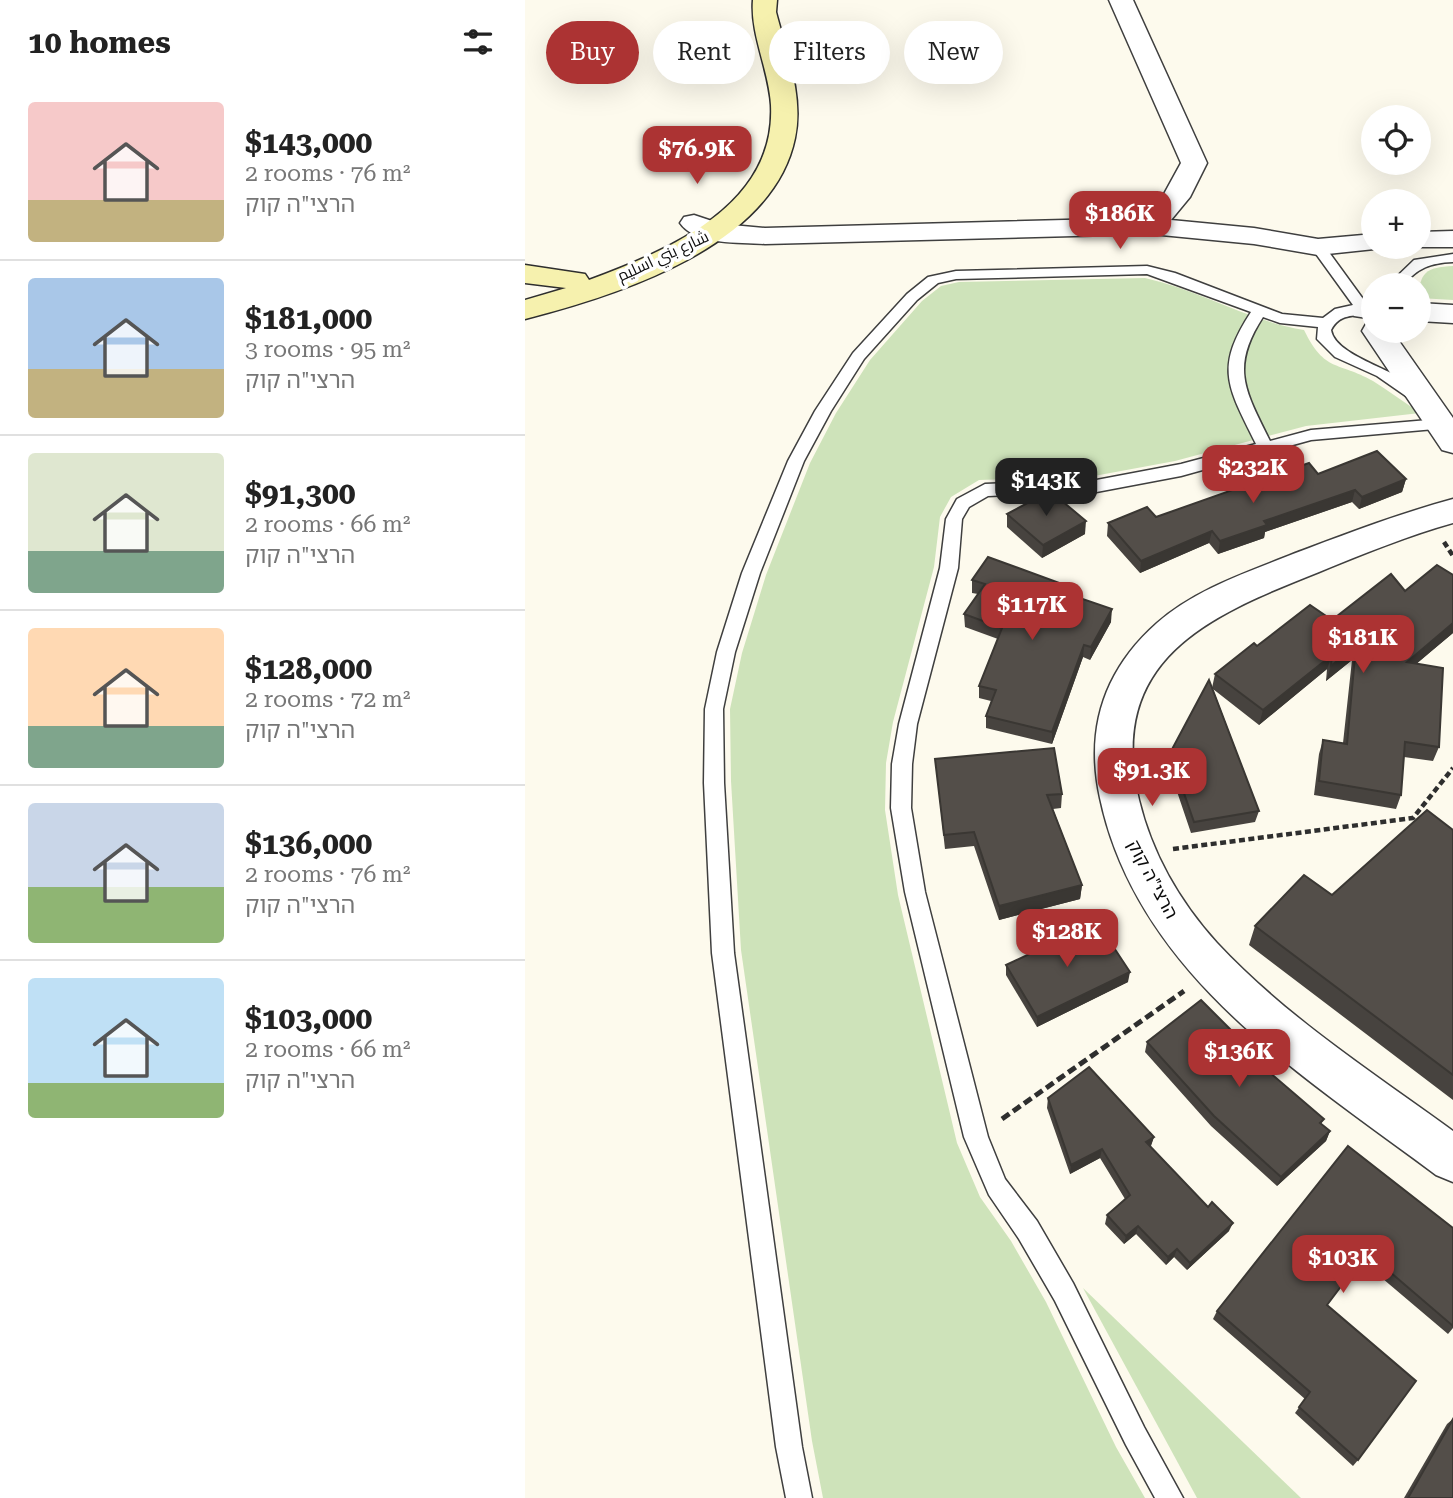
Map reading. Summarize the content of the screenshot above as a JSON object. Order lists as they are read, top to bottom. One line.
{"streets":{"main road":["شارع بني اسليم"],"street":["הרצי\"ה קוק"]},"page":{"heading":"10 homes","chip":["Buy","Rent","Filters","New"],"list":[{"name":"$143,000","note":"2 rooms · 76 m² · הרצי\"ה קוק"},{"name":"$181,000","note":"3 rooms · 95 m² · הרצי\"ה קוק"},{"name":"$91,300","note":"2 rooms · 66 m² · הרצי\"ה קוק"},{"name":"$128,000","note":"2 rooms · 72 m² · הרצי\"ה קוק"},{"name":"$136,000","note":"2 rooms · 76 m² · הרצי\"ה קוק"},{"name":"$103,000","note":"2 rooms · 66 m² · הרצי\"ה קוק"}],"map_buttons":["+","−"],"price":["$76.9K","$186K","$232K","$143K","$117K","$181K","$91.3K","$128K","$136K","$103K"]}}
